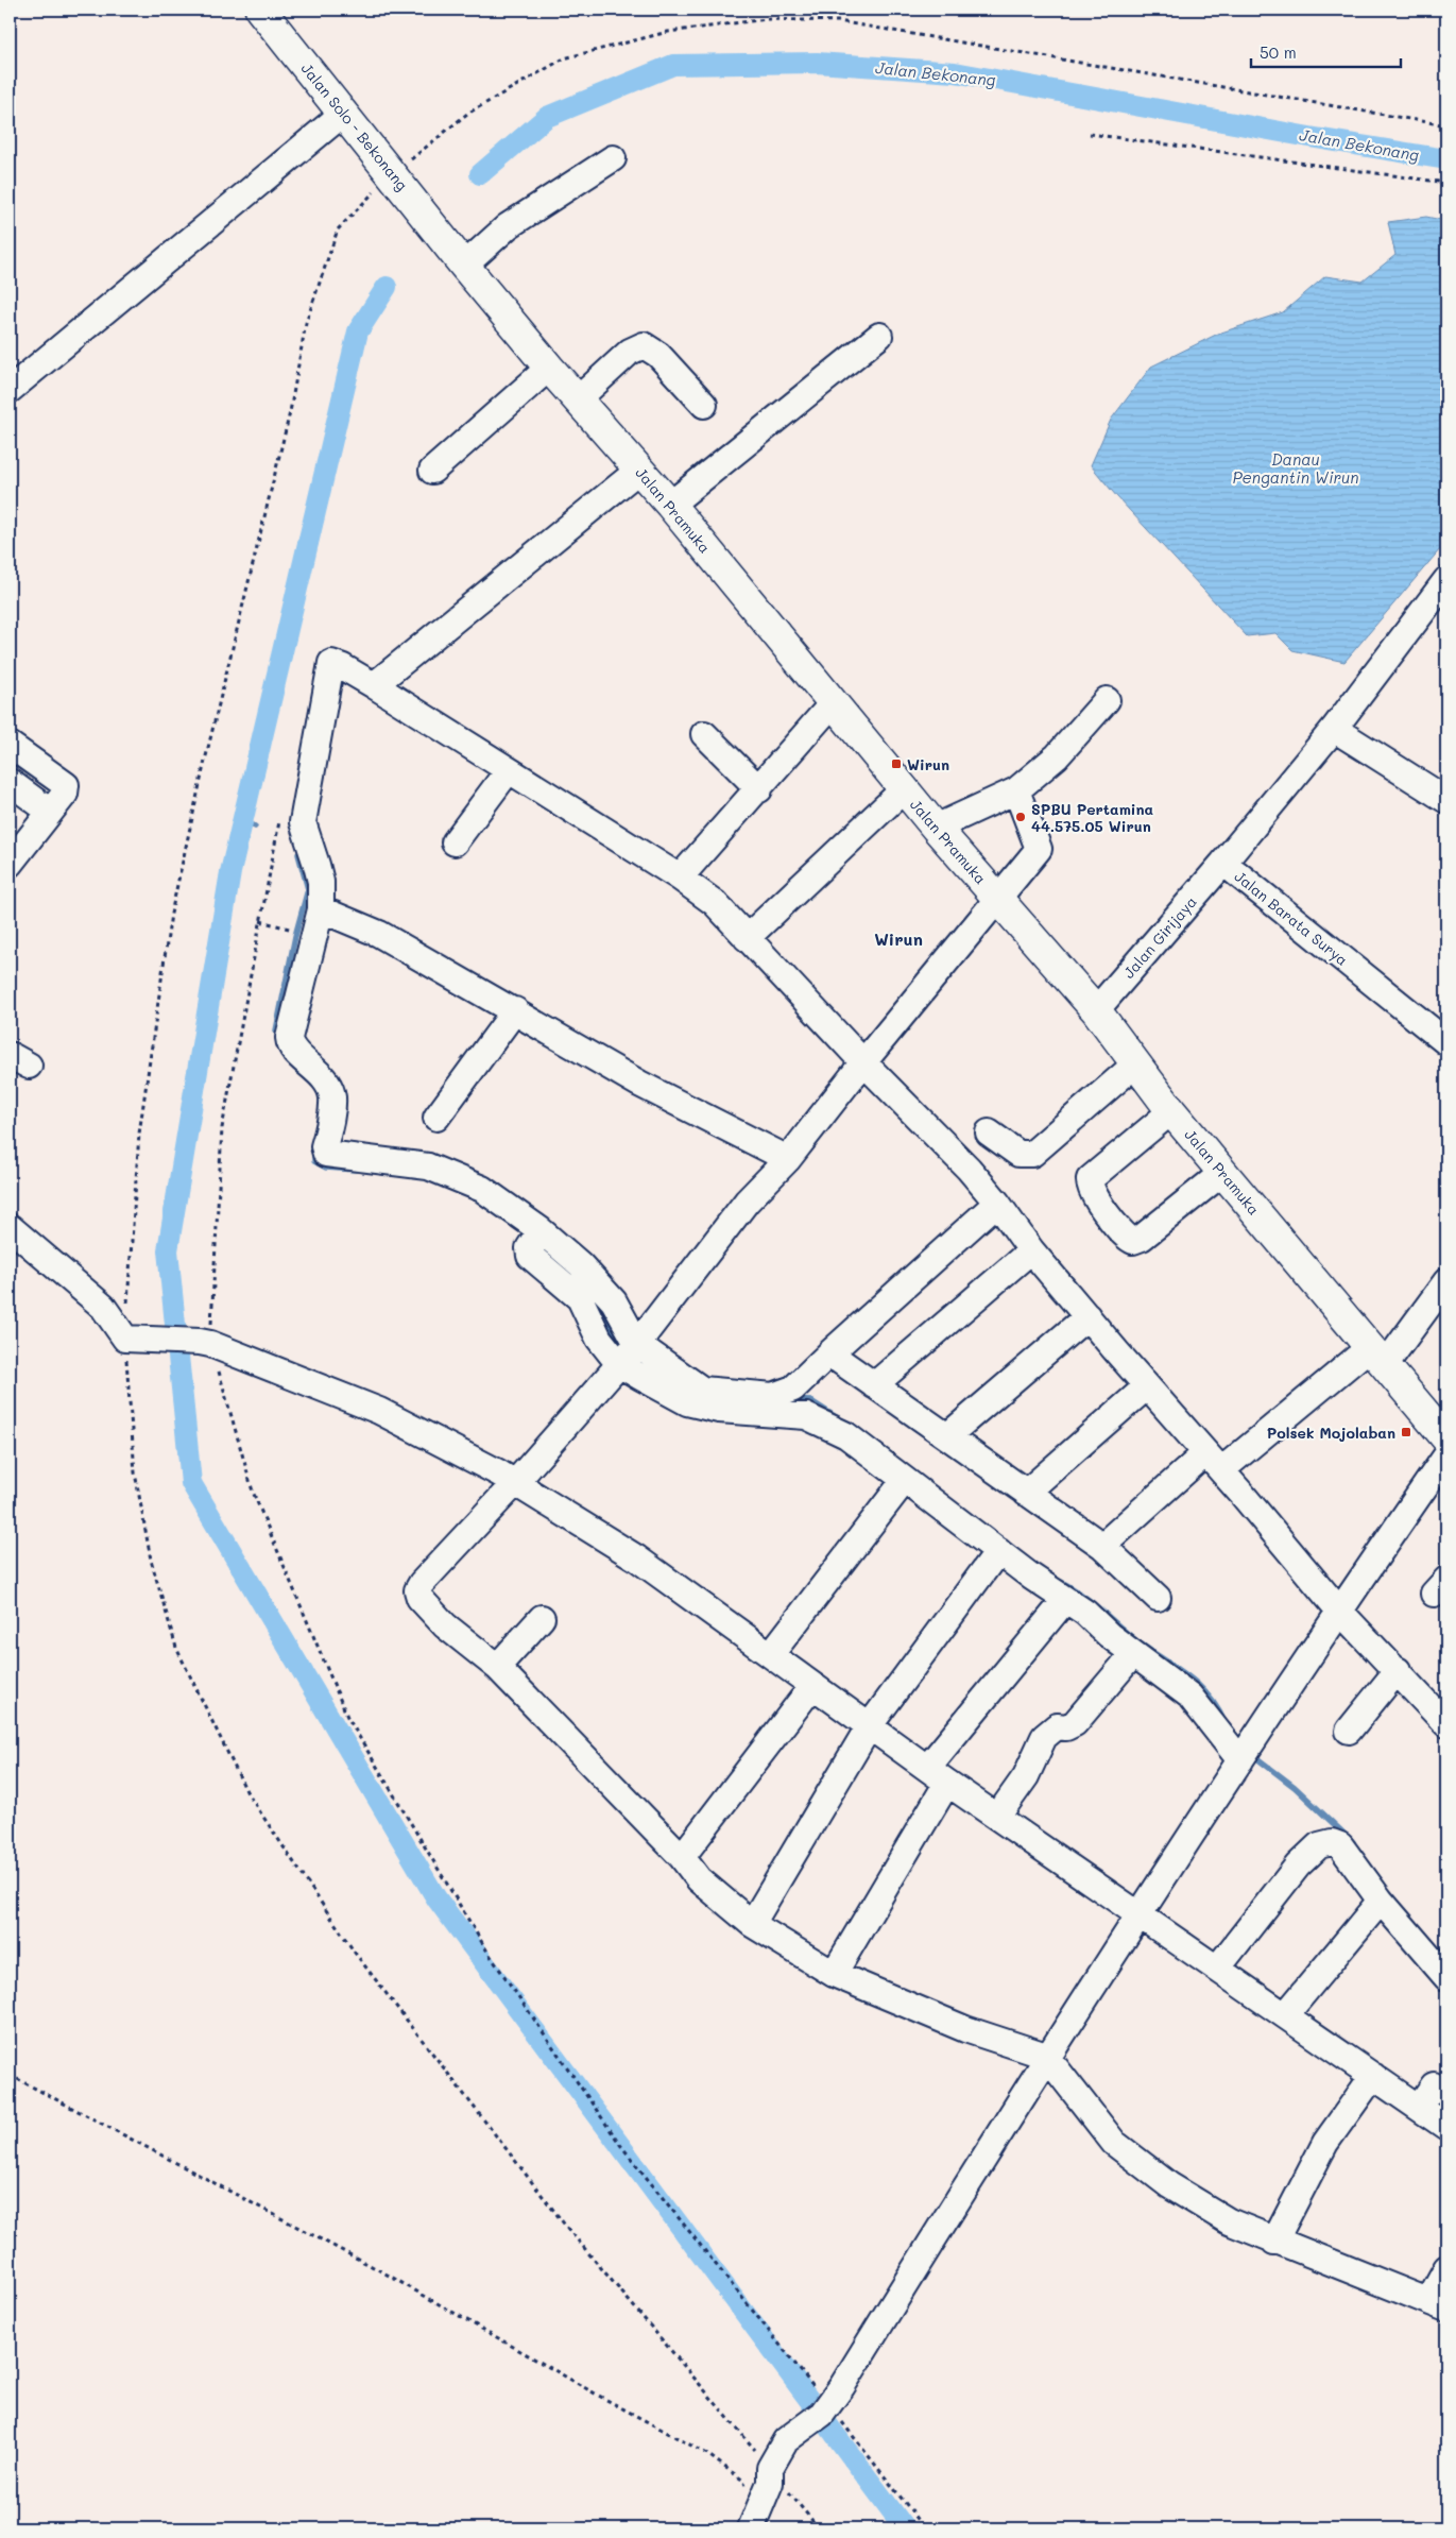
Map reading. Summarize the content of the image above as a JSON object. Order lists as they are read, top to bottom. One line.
{"streets":{"main road":["Jalan Solo - Bekonang","Jalan Pramuka"],"street":["Jalan Barata Surya","Jalan Girijaya"]},"crossings":[["Jalan Solo - Bekonang","Jalan Pramuka"],["Jalan Pramuka","Jalan Girijaya"],["Jalan Barata Surya","Jalan Girijaya"]],"districts":["Wirun"],"water":["Jalan Bekonang","Danau Pengantin Wirun"],"places":{"transit":["Wirun","Polsek Mojolaban"],"other":["SPBU Pertamina 44.575.05 Wirun"]},"scale_bar":"50 m"}
